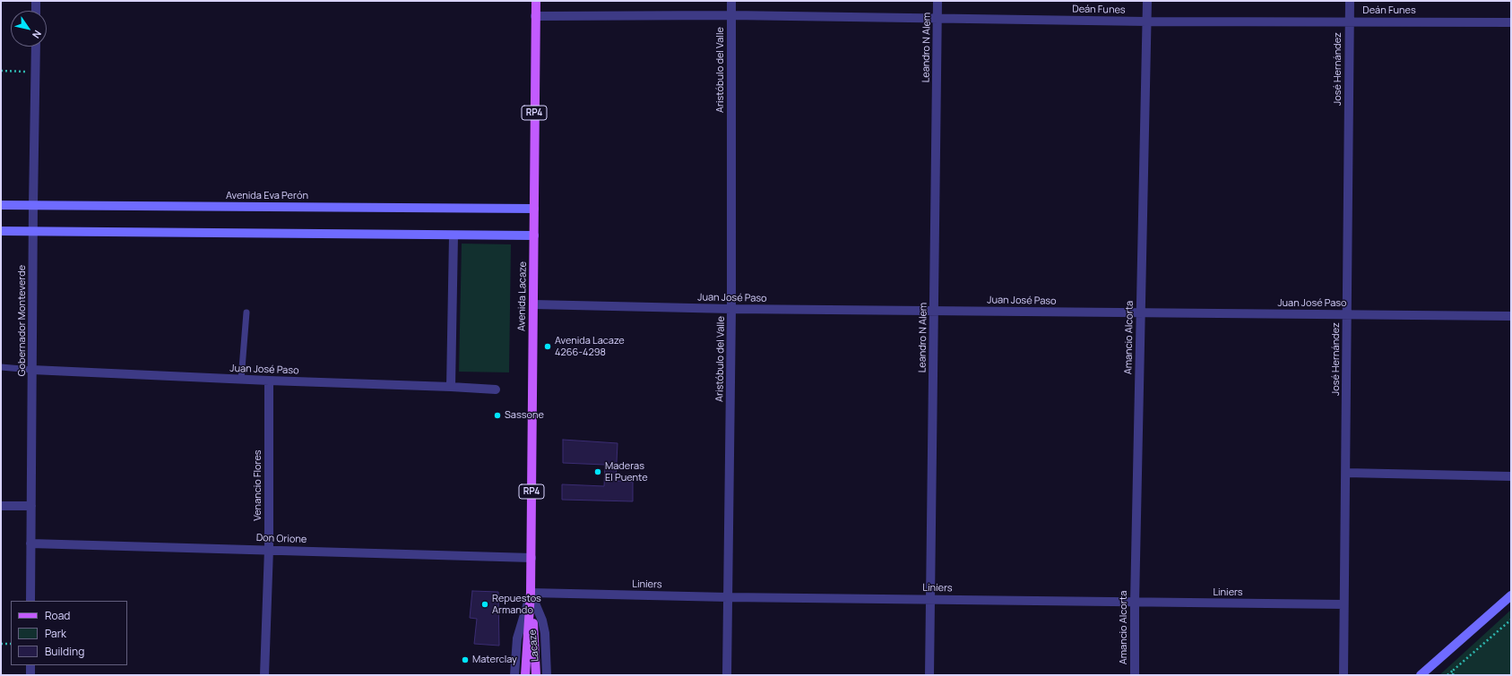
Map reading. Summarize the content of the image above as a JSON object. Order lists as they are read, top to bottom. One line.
{"streets":{"main road":["RP4","Avenida Eva Perón","Avenida Lacaze"],"street":["Deán Funes","Leandro N Alem","José Hernández","Aristóbulo del Valle","Juan José Paso","Gobernador Monteverde","Amancio Alcorta","Venancio Flores","Don Orione","Liniers","Lacaze"]},"crossings":[["Deán Funes","Leandro N Alem"],["Deán Funes","José Hernández"],["Deán Funes","Aristóbulo del Valle"],["Deán Funes","Avenida Lacaze"],["Deán Funes","Amancio Alcorta"],["Leandro N Alem","Juan José Paso"],["Leandro N Alem","Liniers"],["José Hernández","Juan José Paso"],["José Hernández","Liniers"],["Aristóbulo del Valle","Juan José Paso"],["Aristóbulo del Valle","Liniers"],["Avenida Eva Perón","Avenida Lacaze"],["Avenida Eva Perón","Gobernador Monteverde"],["Avenida Lacaze","Juan José Paso"],["Avenida Lacaze","Don Orione"],["Avenida Lacaze","Liniers"],["Avenida Lacaze","Lacaze"],["Juan José Paso","Gobernador Monteverde"],["Juan José Paso","Amancio Alcorta"],["Juan José Paso","Venancio Flores"],["Gobernador Monteverde","Don Orione"],["Amancio Alcorta","Liniers"],["Venancio Flores","Don Orione"],["Liniers","Lacaze"]],"places":["Avenida Lacaze 4266-4298","Sassone","Maderas El Puente","Repuestos Armando","Materclay"],"legend":["Road","Park","Building"],"north":"bottom right"}
